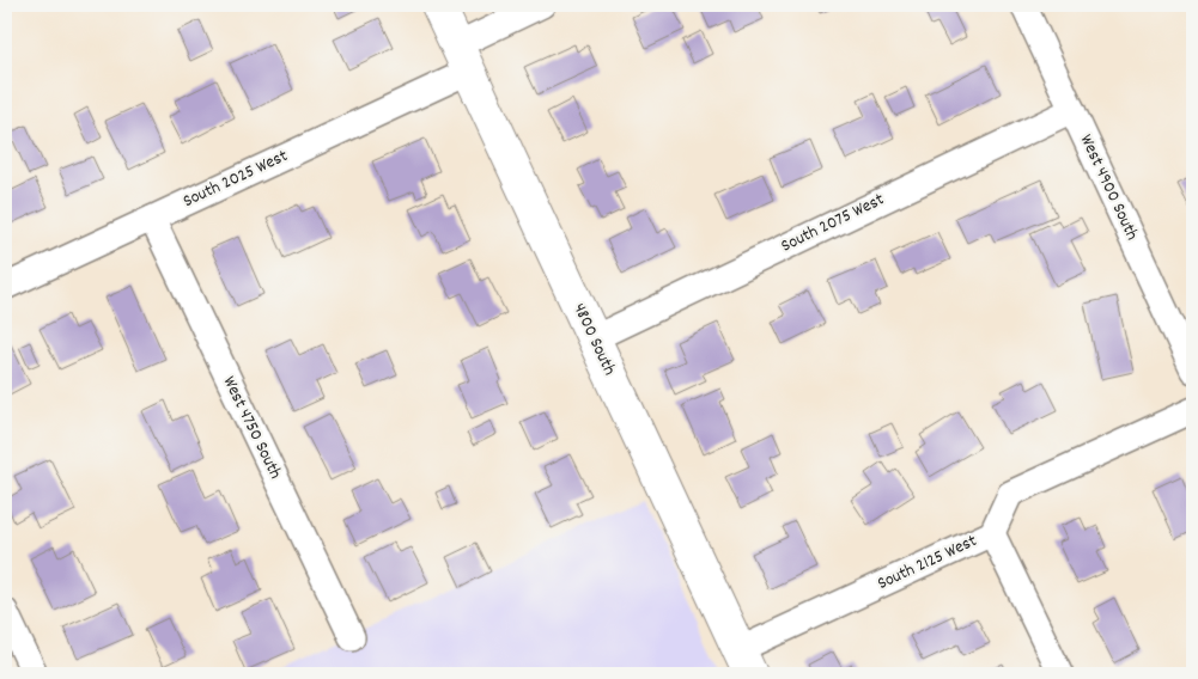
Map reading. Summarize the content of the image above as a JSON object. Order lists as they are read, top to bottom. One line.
{"streets":{"main road":["4800 South"],"street":["South 2025 West","West 4900 South","South 2075 West","West 4750 South","South 2125 West"]},"crossings":[["South 2025 West","4800 South"],["South 2025 West","West 4750 South"],["West 4900 South","South 2075 West"],["South 2075 West","4800 South"],["4800 South","South 2125 West"]]}
